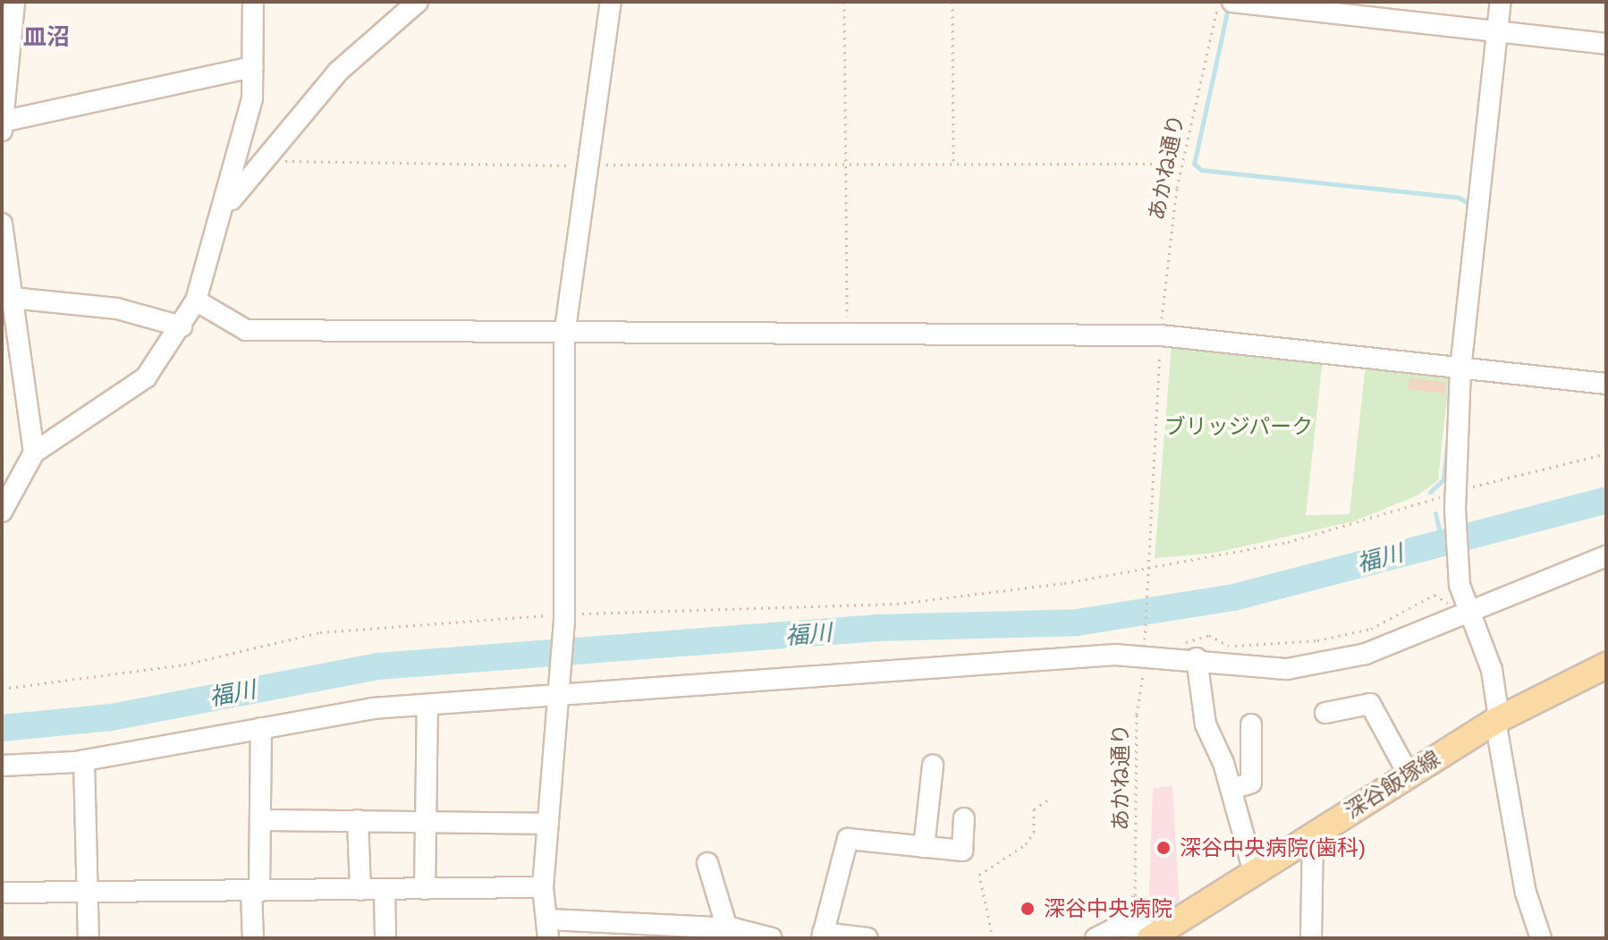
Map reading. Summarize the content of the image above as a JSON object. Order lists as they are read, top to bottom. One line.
{"streets":{"main road":["深谷飯塚線"],"path":["あかね通り"]},"districts":["皿沼"],"water":["福川"],"parks":["ブリッジパーク"],"places":["深谷中央病院(歯科)","深谷中央病院"]}
